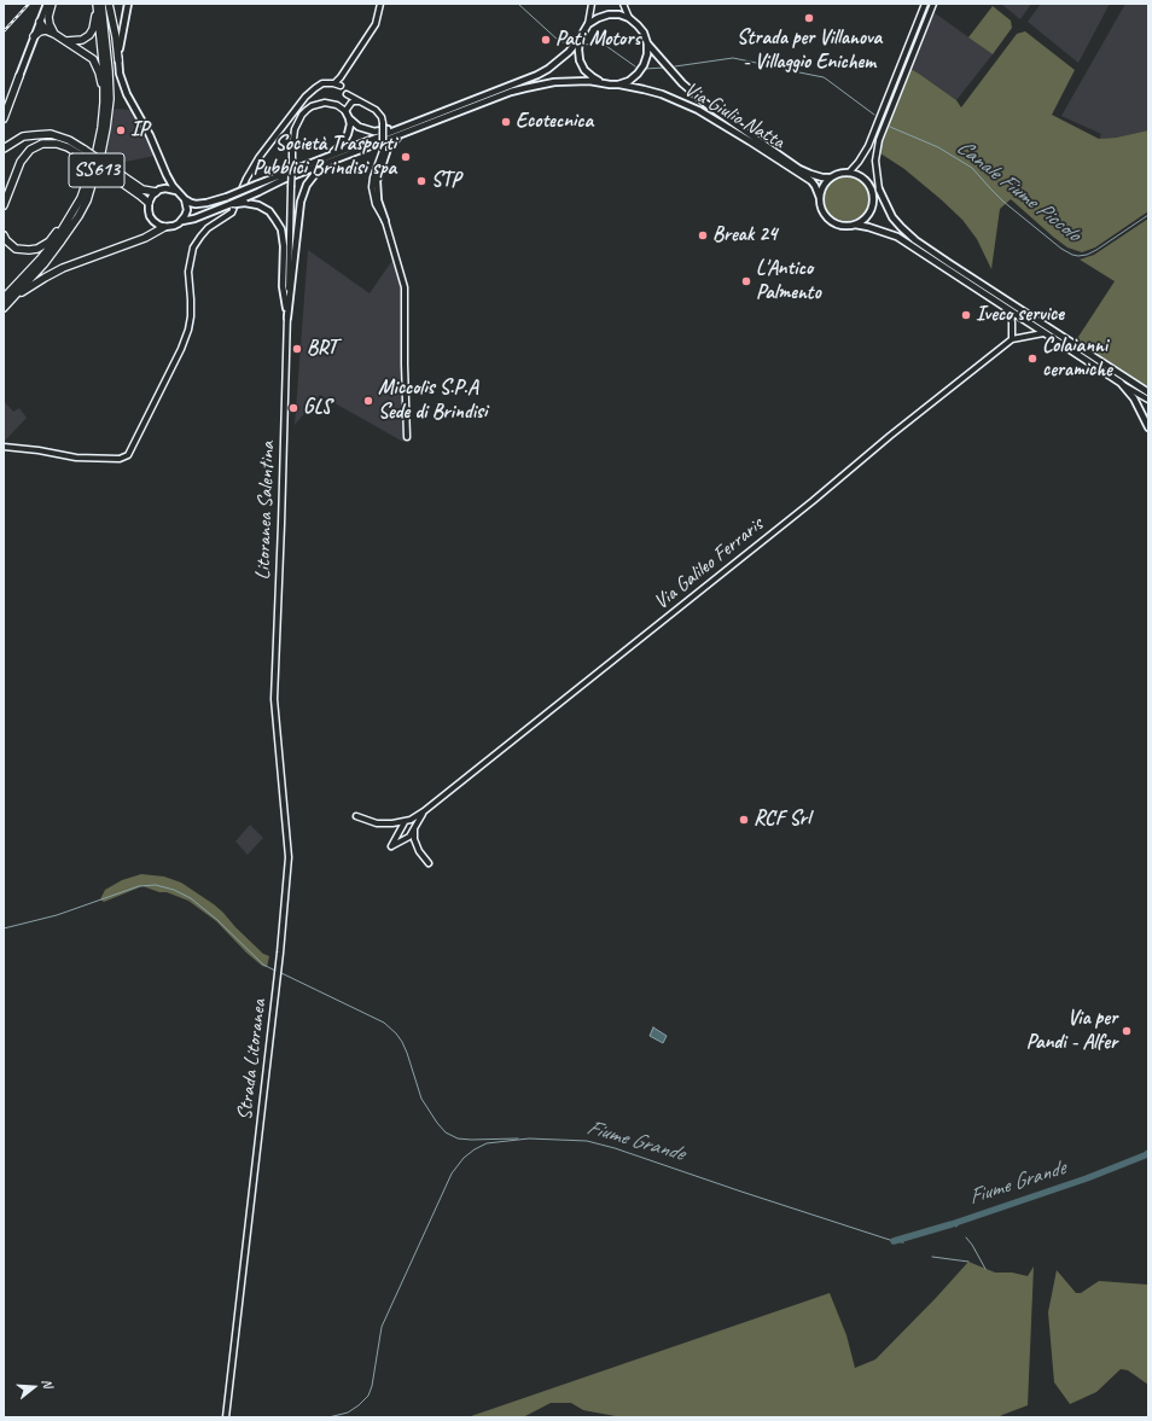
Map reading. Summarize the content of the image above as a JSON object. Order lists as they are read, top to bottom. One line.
{"streets":{"highway":["SS613"],"main road":["Via Giulio Natta"],"street":["Litoranea Salentina","Via Galileo Ferraris","Strada Litoranea"]},"crossings":[["Litoranea Salentina","Strada Litoranea"]],"water":["Canale Fiume Piccolo","Fiume Grande"],"places":["Strada per Villanova - Villaggio Enichem","Pati Motors","Ecotecnica","IP","Società Trasporti Pubblici Brindisi spa","STP","Break 24","L'Antico Palmento","Iveco service","BRT","Colaianni ceramiche","Miccolis S.P.A Sede di Brindisi","GLS","RCF Srl","Via per Pandi - Alfer"],"north":"right"}
